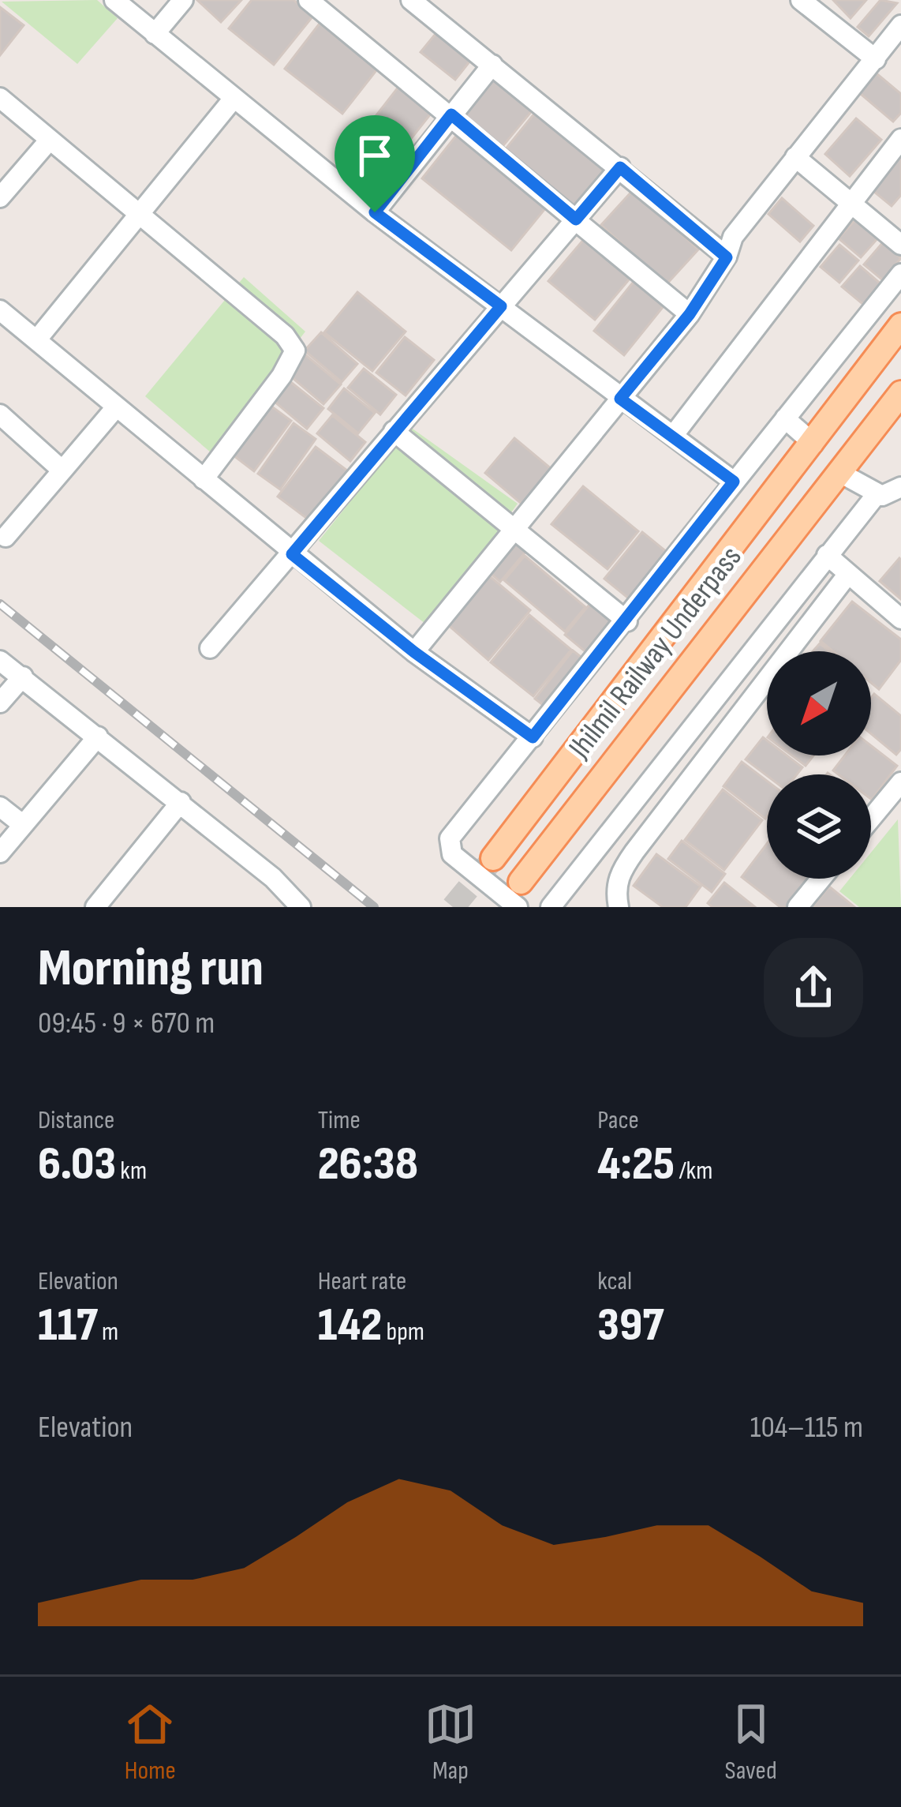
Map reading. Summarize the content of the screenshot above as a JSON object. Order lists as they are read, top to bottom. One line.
{"streets":{"main road":["Jhilmil Railway Underpass"]},"north":"bottom left","page":{"heading":["Morning run","09:45 · 9 × 670 m"],"stats":[["Distance","6.03 km"],["Time","26:38"],["Pace","4:25 /km"],["Elevation","117 m"],["Heart rate","142 bpm"],["kcal","397"]],"chart":["Elevation","104–115 m"],"tabs":["Home","Map","Saved"]}}
